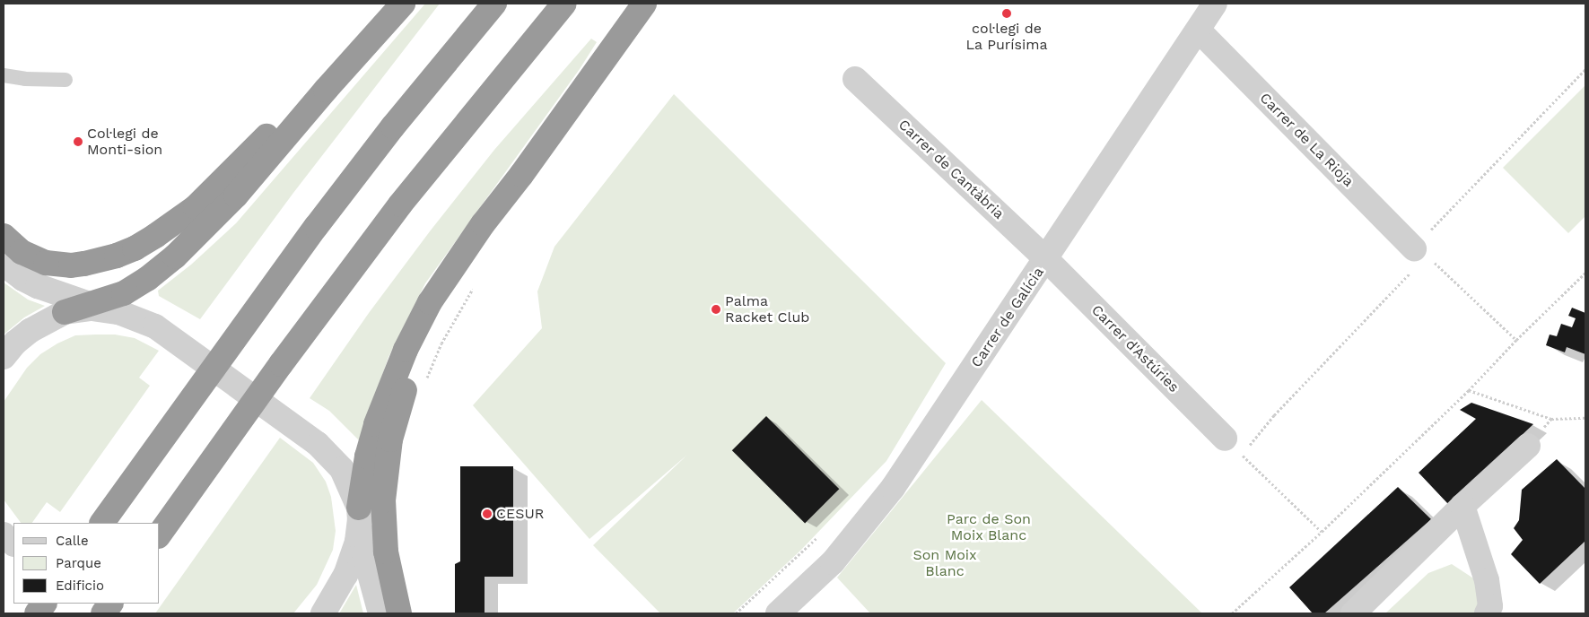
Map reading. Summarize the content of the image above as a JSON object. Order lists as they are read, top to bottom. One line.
{"streets":{"street":["Carrer de La Rioja","Carrer de Cantàbria","Carrer de Galícia","Carrer d'Astúries"]},"crossings":[["Carrer de La Rioja","Carrer de Galícia"],["Carrer de Cantàbria","Carrer de Galícia"],["Carrer de Cantàbria","Carrer d'Astúries"],["Carrer de Galícia","Carrer d'Astúries"]],"parks":["Parc de Son Moix Blanc","Son Moix Blanc"],"places":["col·legi de La Purísima","Col·legi de Monti-sion","Palma Racket Club","CESUR"],"legend":["Calle","Parque","Edificio"]}
